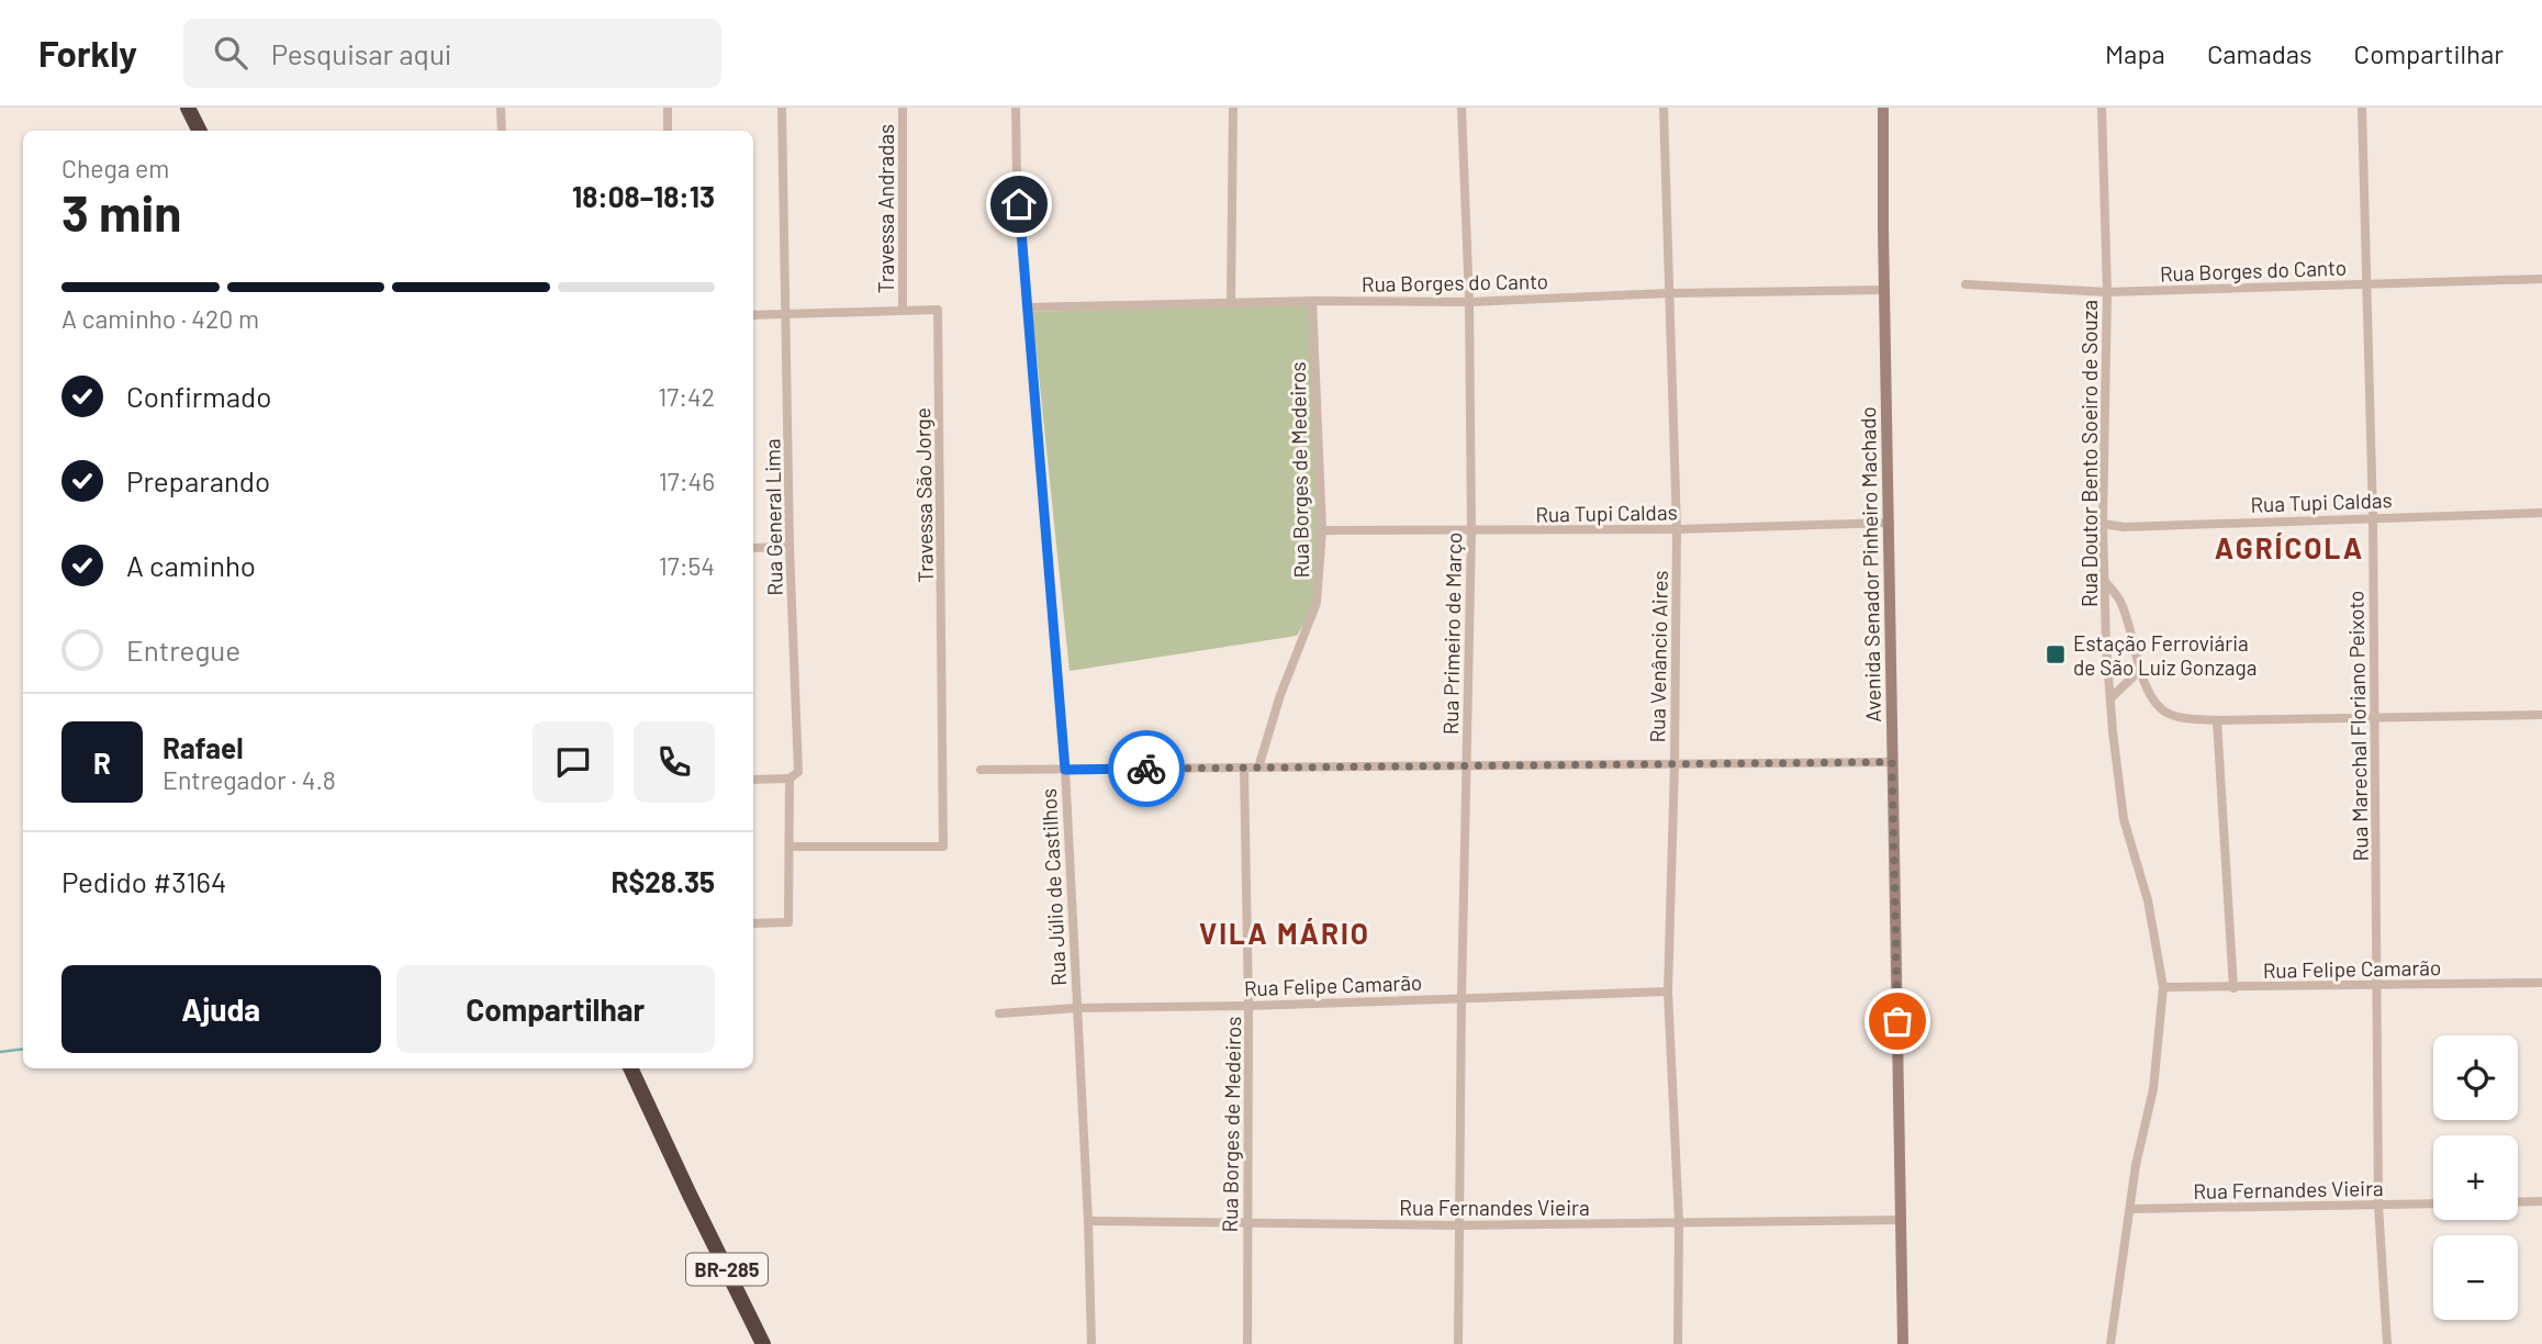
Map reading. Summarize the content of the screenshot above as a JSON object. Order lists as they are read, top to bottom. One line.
{"streets":{"highway":["BR-285"],"main road":["Avenida Senador Pinheiro Machado"],"street":["Travessa Andradas","Rua Borges do Canto","Rua Doutor Bento Soeiro de Souza","Rua Borges de Medeiros","Travessa São Jorge","Rua Tupi Caldas","Rua General Lima","Rua Primeiro de Março","Rua Venâncio Aires","Rua Marechal Floriano Peixoto","Rua Júlio de Castilhos","Rua Felipe Camarão","Rua Fernandes Vieira"]},"crossings":[["Travessa Andradas","Travessa São Jorge"],["Rua Borges do Canto","Rua Doutor Bento Soeiro de Souza"],["Rua Borges do Canto","Rua Borges de Medeiros"],["Rua Borges do Canto","Avenida Senador Pinheiro Machado"],["Rua Borges do Canto","Rua Primeiro de Março"],["Rua Borges do Canto","Rua Venâncio Aires"],["Rua Borges do Canto","Rua Marechal Floriano Peixoto"],["Rua Borges do Canto","Rua Júlio de Castilhos"],["Rua Doutor Bento Soeiro de Souza","Rua Tupi Caldas"],["Rua Doutor Bento Soeiro de Souza","Rua Felipe Camarão"],["Rua Doutor Bento Soeiro de Souza","Rua Fernandes Vieira"],["Rua Borges de Medeiros","Rua Tupi Caldas"],["Rua Borges de Medeiros","Rua Felipe Camarão"],["Rua Borges de Medeiros","Rua Fernandes Vieira"],["Travessa São Jorge","Rua General Lima"],["Rua Tupi Caldas","Avenida Senador Pinheiro Machado"],["Rua Tupi Caldas","Rua Primeiro de Março"],["Rua Tupi Caldas","Rua Venâncio Aires"],["Rua Tupi Caldas","Rua Marechal Floriano Peixoto"],["Avenida Senador Pinheiro Machado","Rua Fernandes Vieira"],["Rua Primeiro de Março","Rua Felipe Camarão"],["Rua Primeiro de Março","Rua Fernandes Vieira"],["Rua Venâncio Aires","Rua Felipe Camarão"],["Rua Venâncio Aires","Rua Fernandes Vieira"],["Rua Marechal Floriano Peixoto","Rua Felipe Camarão"],["Rua Marechal Floriano Peixoto","Rua Fernandes Vieira"],["Rua Júlio de Castilhos","Rua Felipe Camarão"],["Rua Júlio de Castilhos","Rua Fernandes Vieira"]],"districts":["AGRÍCOLA","VILA MÁRIO"],"places":{"transit":["Estação Ferroviária de São Luiz Gonzaga"]},"page":{"header":"Forkly","search":"Pesquisar aqui","nav":["Mapa","Camadas","Compartilhar"],"heading":["3 min","Chega em","18:08–18:13"],"panel":["Rafael","Entregador · 4.8","Pedido #3164","R$28.35"],"bar":"A caminho · 420 m","list":[["Confirmado","17:42"],["Preparando","17:46"],["A caminho","17:54"],"Entregue"],"round":"R","buttons":["Ajuda","Compartilhar"],"map_buttons":["+","−"]}}
